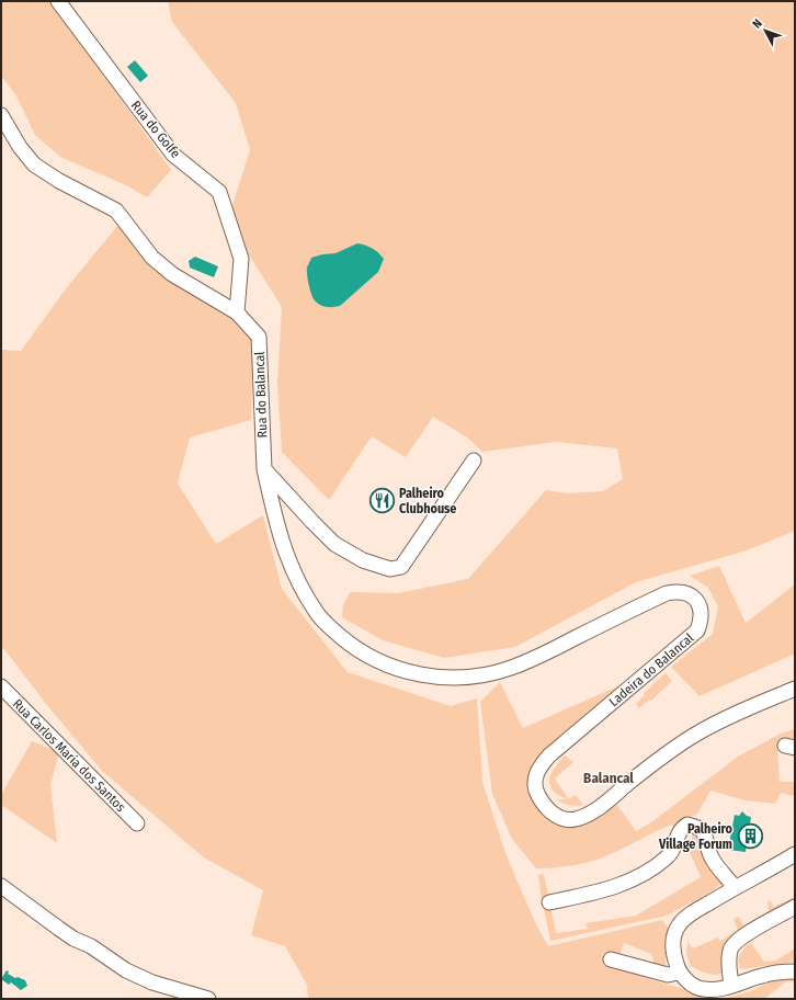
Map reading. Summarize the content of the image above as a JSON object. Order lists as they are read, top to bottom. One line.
{"streets":{"street":["Rua do Golfe","Rua do Balancal","Ladeira do Balancal","Rua Carlos Maria dos Santos"]},"crossings":[["Rua do Golfe","Rua do Balancal"],["Rua do Balancal","Ladeira do Balancal"]],"districts":["Balancal"],"places":{"restaurant":["Palheiro Clubhouse"],"building":["Palheiro Village Forum"]},"north":"top left"}
